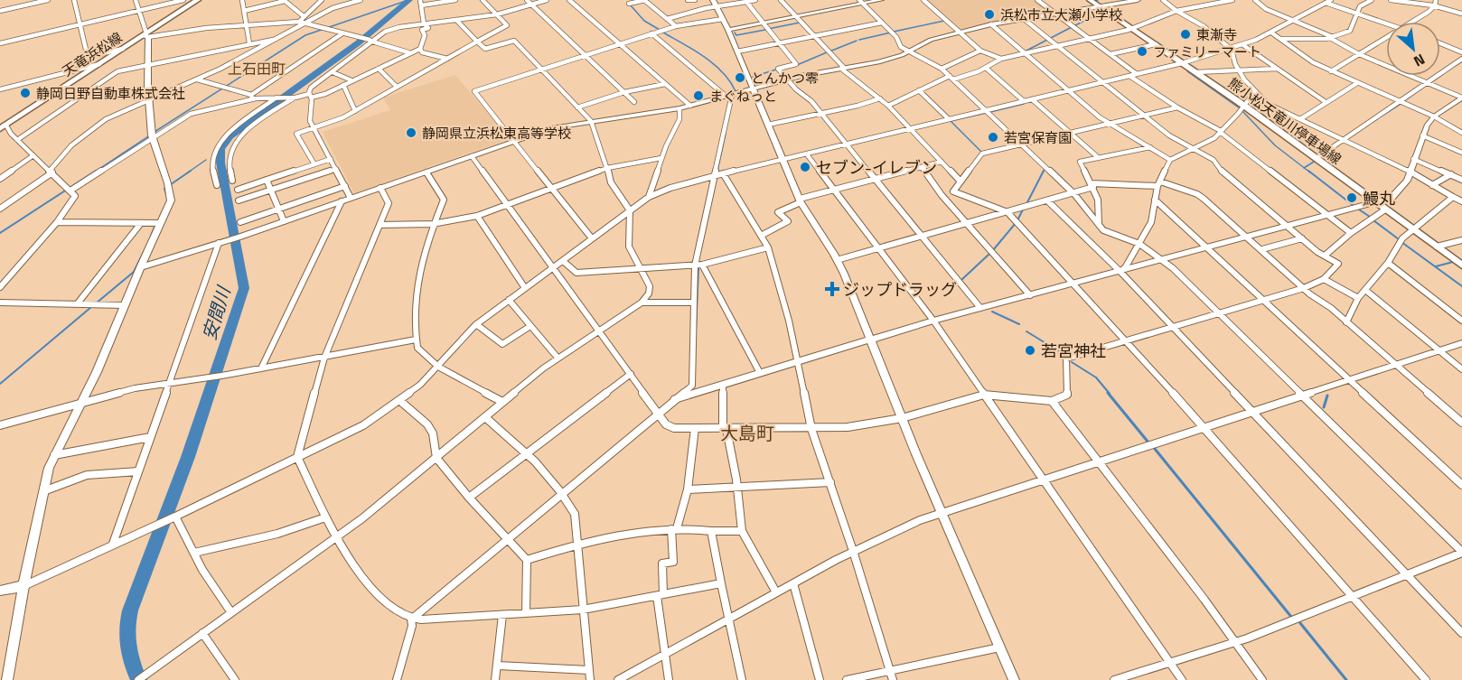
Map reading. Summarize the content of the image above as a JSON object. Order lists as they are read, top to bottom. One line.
{"streets":{"main road":["天竜浜松線","熊小松天竜川停車場線"]},"districts":["上石田町","大島町"],"water":["安間川"],"places":{"other":["浜松市立大瀬小学校","東漸寺","ファミリーマート","とんかつ零","静岡日野自動車株式会社","まぐねっと","静岡県立浜松東高等学校","若宮保育園","セブン-イレブン","鰻丸","若宮神社"],"health":["ジップドラッグ"]},"north":"bottom right"}
